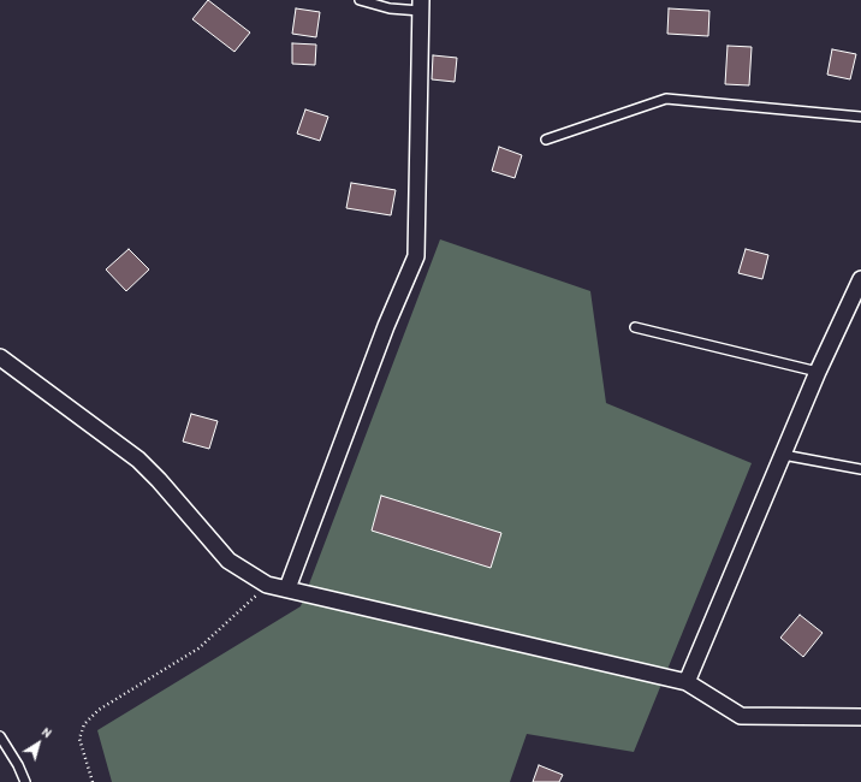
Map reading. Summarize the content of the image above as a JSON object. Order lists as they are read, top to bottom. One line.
{"north":"top right"}
